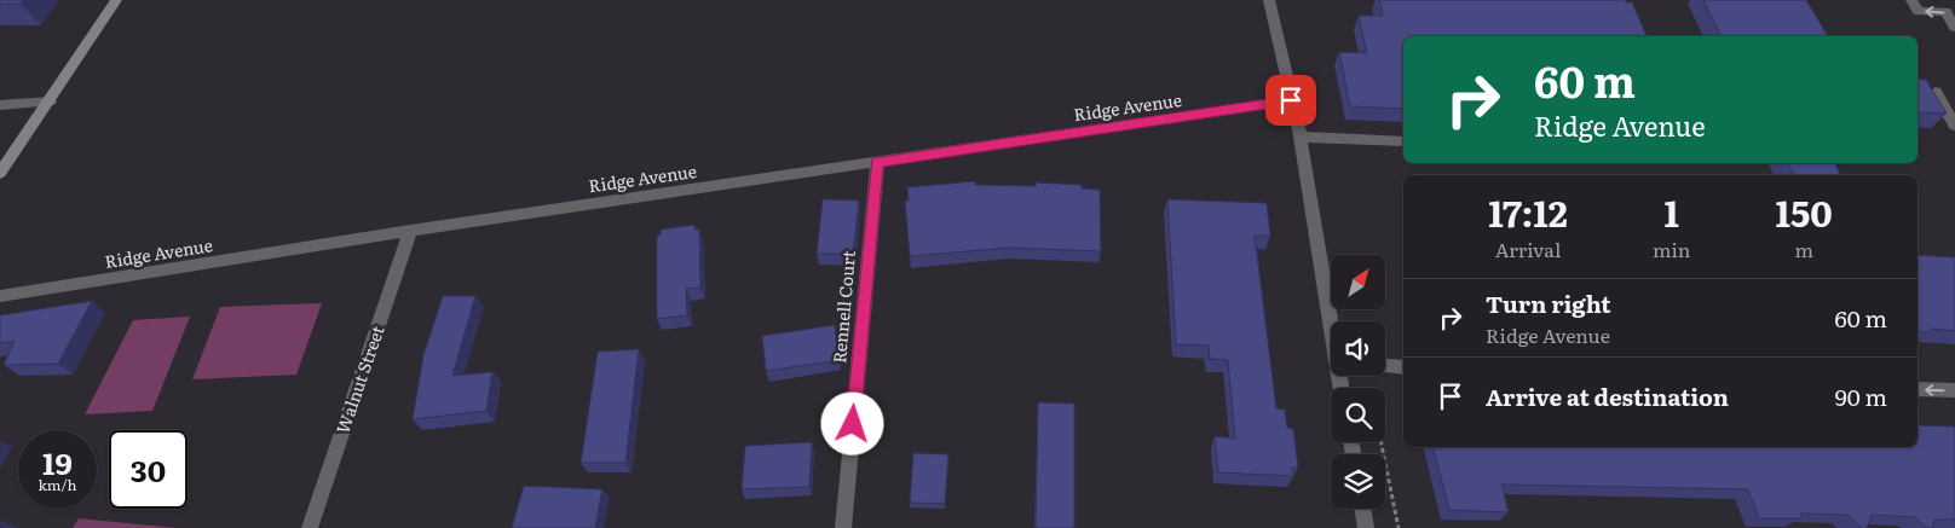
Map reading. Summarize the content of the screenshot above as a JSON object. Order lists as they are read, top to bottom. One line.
{"streets":{"street":["Ridge Avenue","Rennell Court","Walnut Street"]},"crossings":[["Ridge Avenue","Rennell Court"],["Ridge Avenue","Walnut Street"]],"north":"top right","page":{"turn":["60 m","Ridge Avenue"],"eta":["17:12","Arrival","1","min","150","m"],"list":[{"name":"Turn right","note":"Ridge Avenue","value":"60 m"},{"name":"Arrive at destination","value":"90 m"}],"speed":"19 km/h","limit":"30"}}
